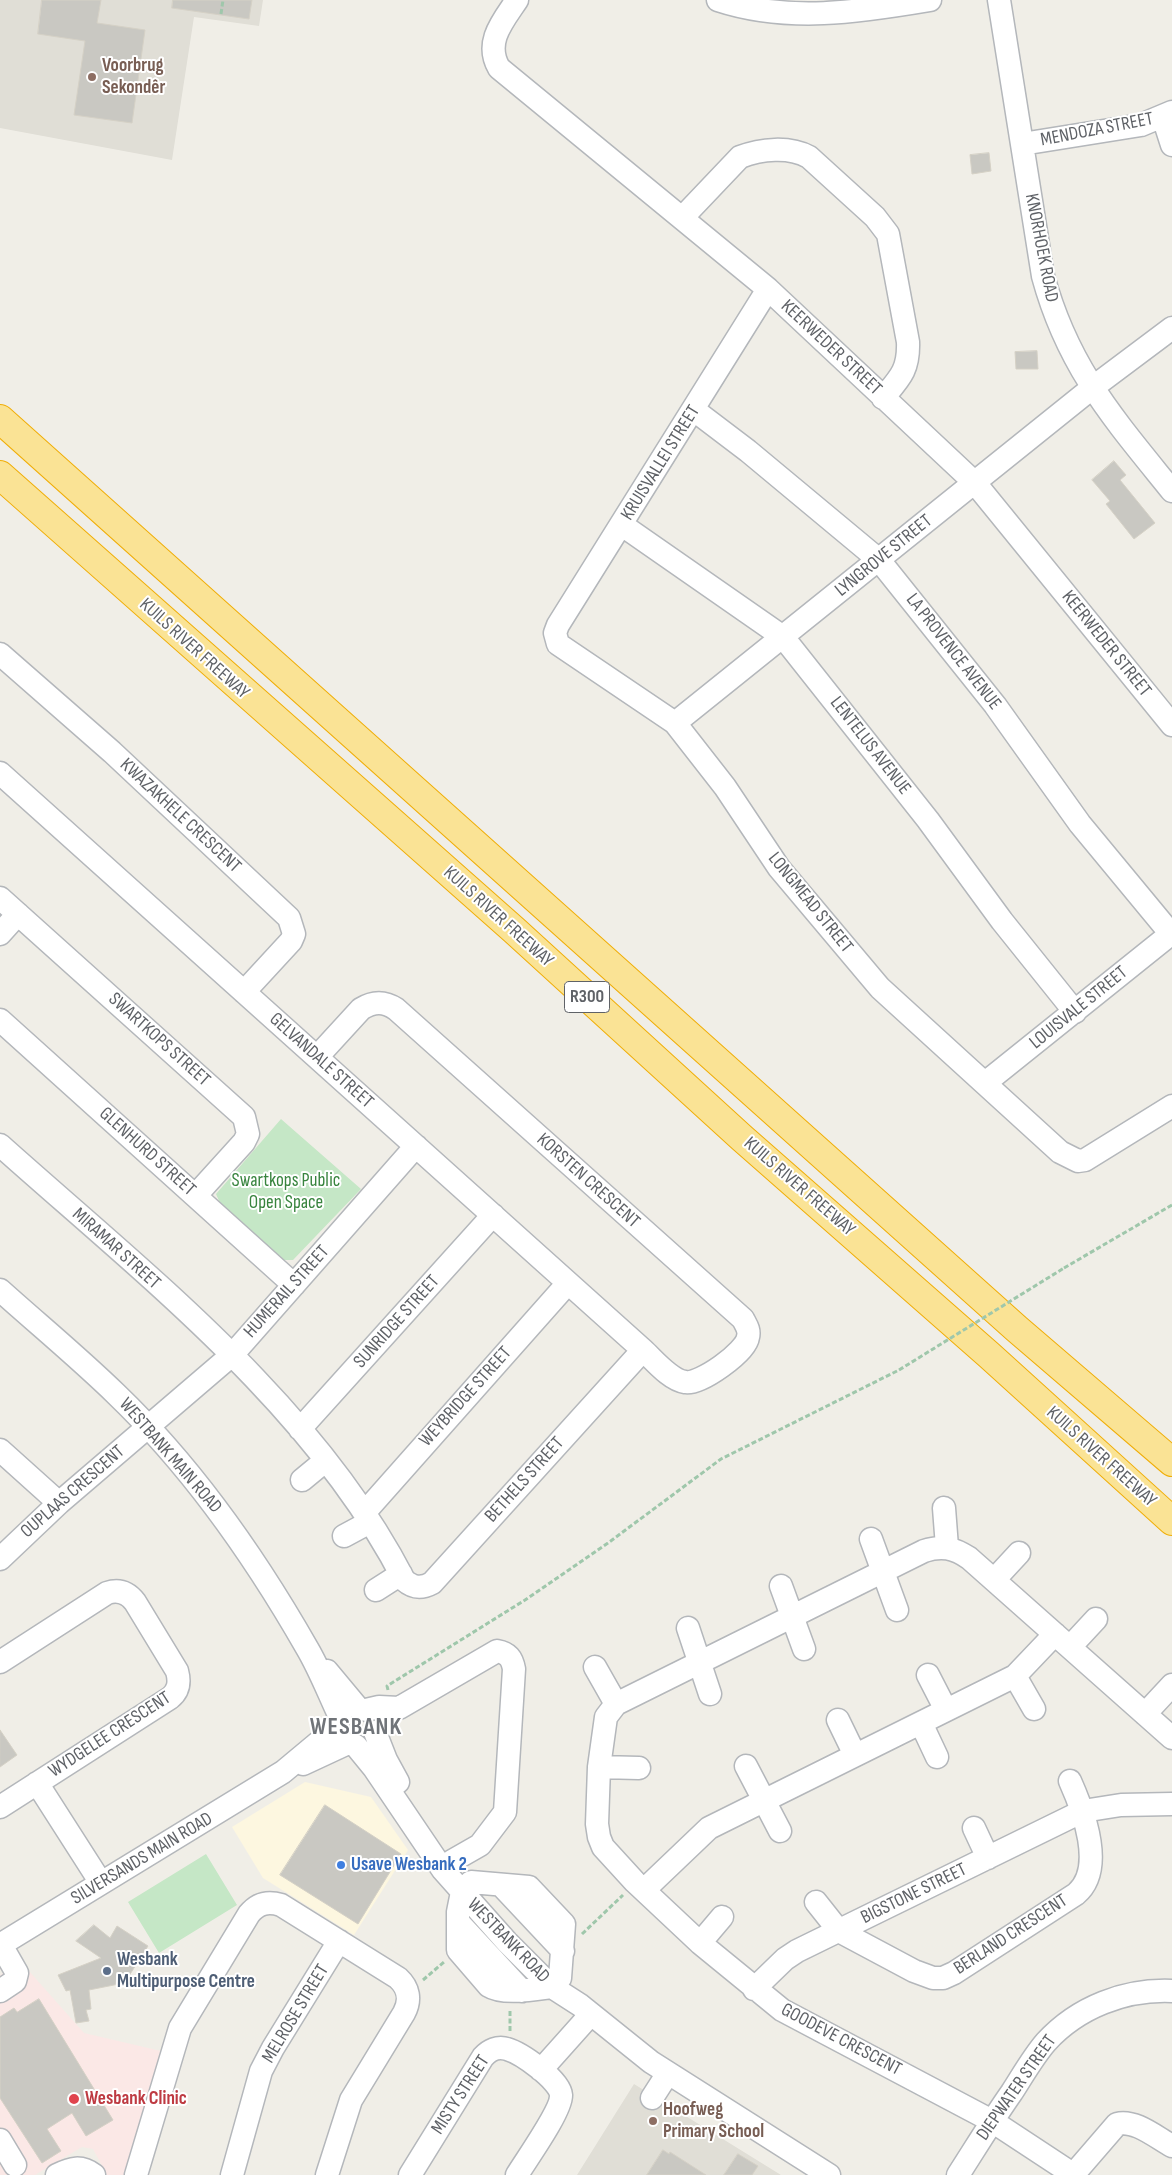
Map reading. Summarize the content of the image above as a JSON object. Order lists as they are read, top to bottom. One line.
{"streets":{"highway":["KUILS RIVER FREEWAY","R300"],"street":["MENDOZA STREET","KNORHOEK ROAD","KEERWEDER STREET","KRUISVALLEI STREET","LYNGROVE STREET","LA PROVENCE AVENUE","LENTELUS AVENUE","KWAZAKHELE CRESCENT","LONGMEAD STREET","LOUISVALE STREET","SWARTKOPS STREET","GELVANDALE STREET","GLENHURD STREET","KORSTEN CRESCENT","MIRAMAR STREET","HUMERAIL STREET","SUNRIDGE STREET","WEYBRIDGE STREET","WESTBANK MAIN ROAD","BETHELS STREET","OUPLAAS CRESCENT","WYDGELEE CRESCENT","SILVERSANDS MAIN ROAD","BIGSTONE STREET","BERLAND CRESCENT","WESTBANK ROAD","MELROSE STREET","GOODEVE CRESCENT","DIEPWATER STREET","MISTY STREET"]},"crossings":[["MENDOZA STREET","KNORHOEK ROAD"],["KNORHOEK ROAD","LYNGROVE STREET"],["KEERWEDER STREET","KRUISVALLEI STREET"],["KEERWEDER STREET","LYNGROVE STREET"],["KRUISVALLEI STREET","LA PROVENCE AVENUE"],["KRUISVALLEI STREET","LENTELUS AVENUE"],["KRUISVALLEI STREET","LONGMEAD STREET"],["LYNGROVE STREET","LA PROVENCE AVENUE"],["LYNGROVE STREET","LENTELUS AVENUE"],["LYNGROVE STREET","LONGMEAD STREET"],["LA PROVENCE AVENUE","LOUISVALE STREET"],["LENTELUS AVENUE","LOUISVALE STREET"],["KWAZAKHELE CRESCENT","GELVANDALE STREET"],["LONGMEAD STREET","LOUISVALE STREET"],["SWARTKOPS STREET","GLENHURD STREET"],["GELVANDALE STREET","KORSTEN CRESCENT"],["GELVANDALE STREET","HUMERAIL STREET"],["GELVANDALE STREET","SUNRIDGE STREET"],["GELVANDALE STREET","WEYBRIDGE STREET"],["GELVANDALE STREET","BETHELS STREET"],["GLENHURD STREET","HUMERAIL STREET"],["KORSTEN CRESCENT","BETHELS STREET"],["MIRAMAR STREET","HUMERAIL STREET"],["MIRAMAR STREET","BETHELS STREET"],["HUMERAIL STREET","WESTBANK MAIN ROAD"],["HUMERAIL STREET","BETHELS STREET"],["HUMERAIL STREET","OUPLAAS CRESCENT"],["SUNRIDGE STREET","BETHELS STREET"],["WEYBRIDGE STREET","BETHELS STREET"],["WESTBANK MAIN ROAD","OUPLAAS CRESCENT"],["WESTBANK MAIN ROAD","SILVERSANDS MAIN ROAD"],["WESTBANK MAIN ROAD","WESTBANK ROAD"],["SILVERSANDS MAIN ROAD","WESTBANK ROAD"],["BIGSTONE STREET","BERLAND CRESCENT"],["BIGSTONE STREET","GOODEVE CRESCENT"],["GOODEVE CRESCENT","DIEPWATER STREET"]],"districts":["WESBANK"],"parks":["Swartkops Public Open Space"],"places":["Voorbrug Sekondêr","Usave Wesbank 2","Wesbank Multipurpose Centre","Wesbank Clinic","Hoofweg Primary School"]}
